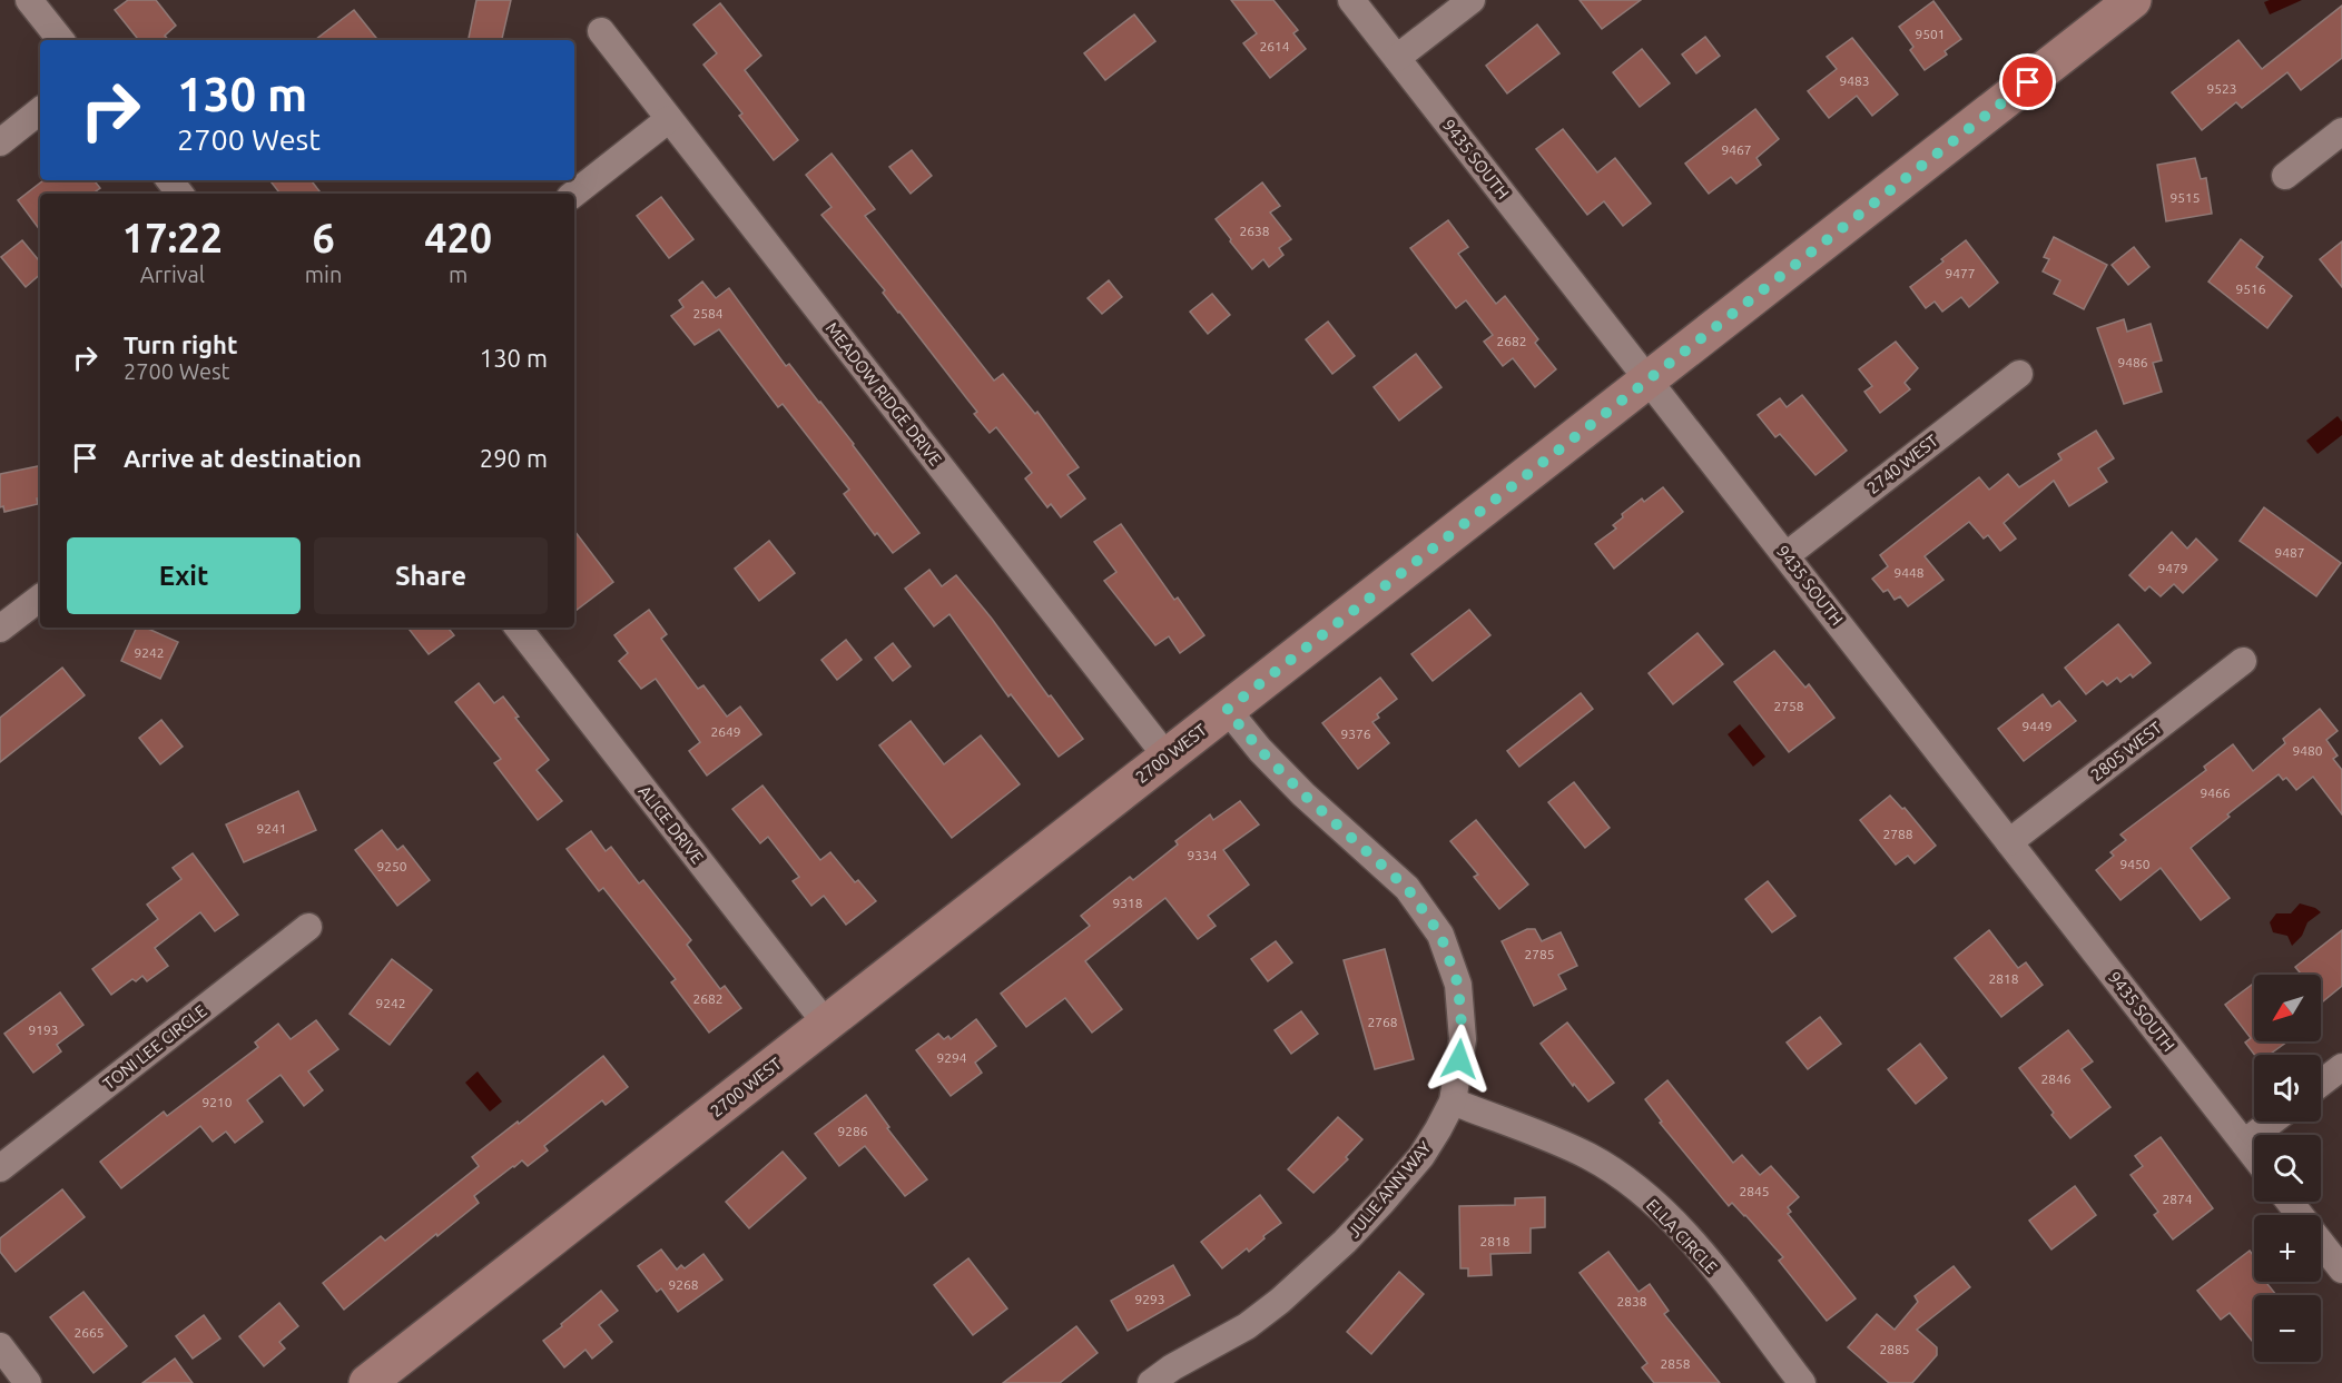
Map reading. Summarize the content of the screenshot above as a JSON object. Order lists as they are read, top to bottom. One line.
{"streets":{"main road":["2700 WEST"],"street":["9435 SOUTH","MEADOW RIDGE DRIVE","2740 WEST","2805 WEST","ALICE DRIVE","TONI LEE CIRCLE","JULIE ANN WAY","ELLA CIRCLE"]},"crossings":[["9435 SOUTH","2740 WEST"],["9435 SOUTH","2805 WEST"],["9435 SOUTH","2700 WEST"],["MEADOW RIDGE DRIVE","2700 WEST"],["2700 WEST","ALICE DRIVE"],["2700 WEST","JULIE ANN WAY"],["JULIE ANN WAY","ELLA CIRCLE"]],"house_numbers":["9501","2614","9483","9523","9467","9515","2638","9477","9516","2584","2682","9486","9487","9479","9448","9242","2758","9449","2649","9376","9480","9466","9241","2788","9334","9450","9250","9318","2785","2818","2682","9242","2768","9193","9294","2846","9210","9286","2845","2874","2818","9268","9293","2838","2665","2885","2858"],"north":"bottom left","page":{"turn":["130 m","2700 West"],"eta":["17:22","Arrival","6","min","420","m"],"list":[{"name":"Turn right","note":"2700 West","value":"130 m"},{"name":"Arrive at destination","value":"290 m"}],"buttons":["Exit","Share"],"map_buttons":["+","−"]}}
